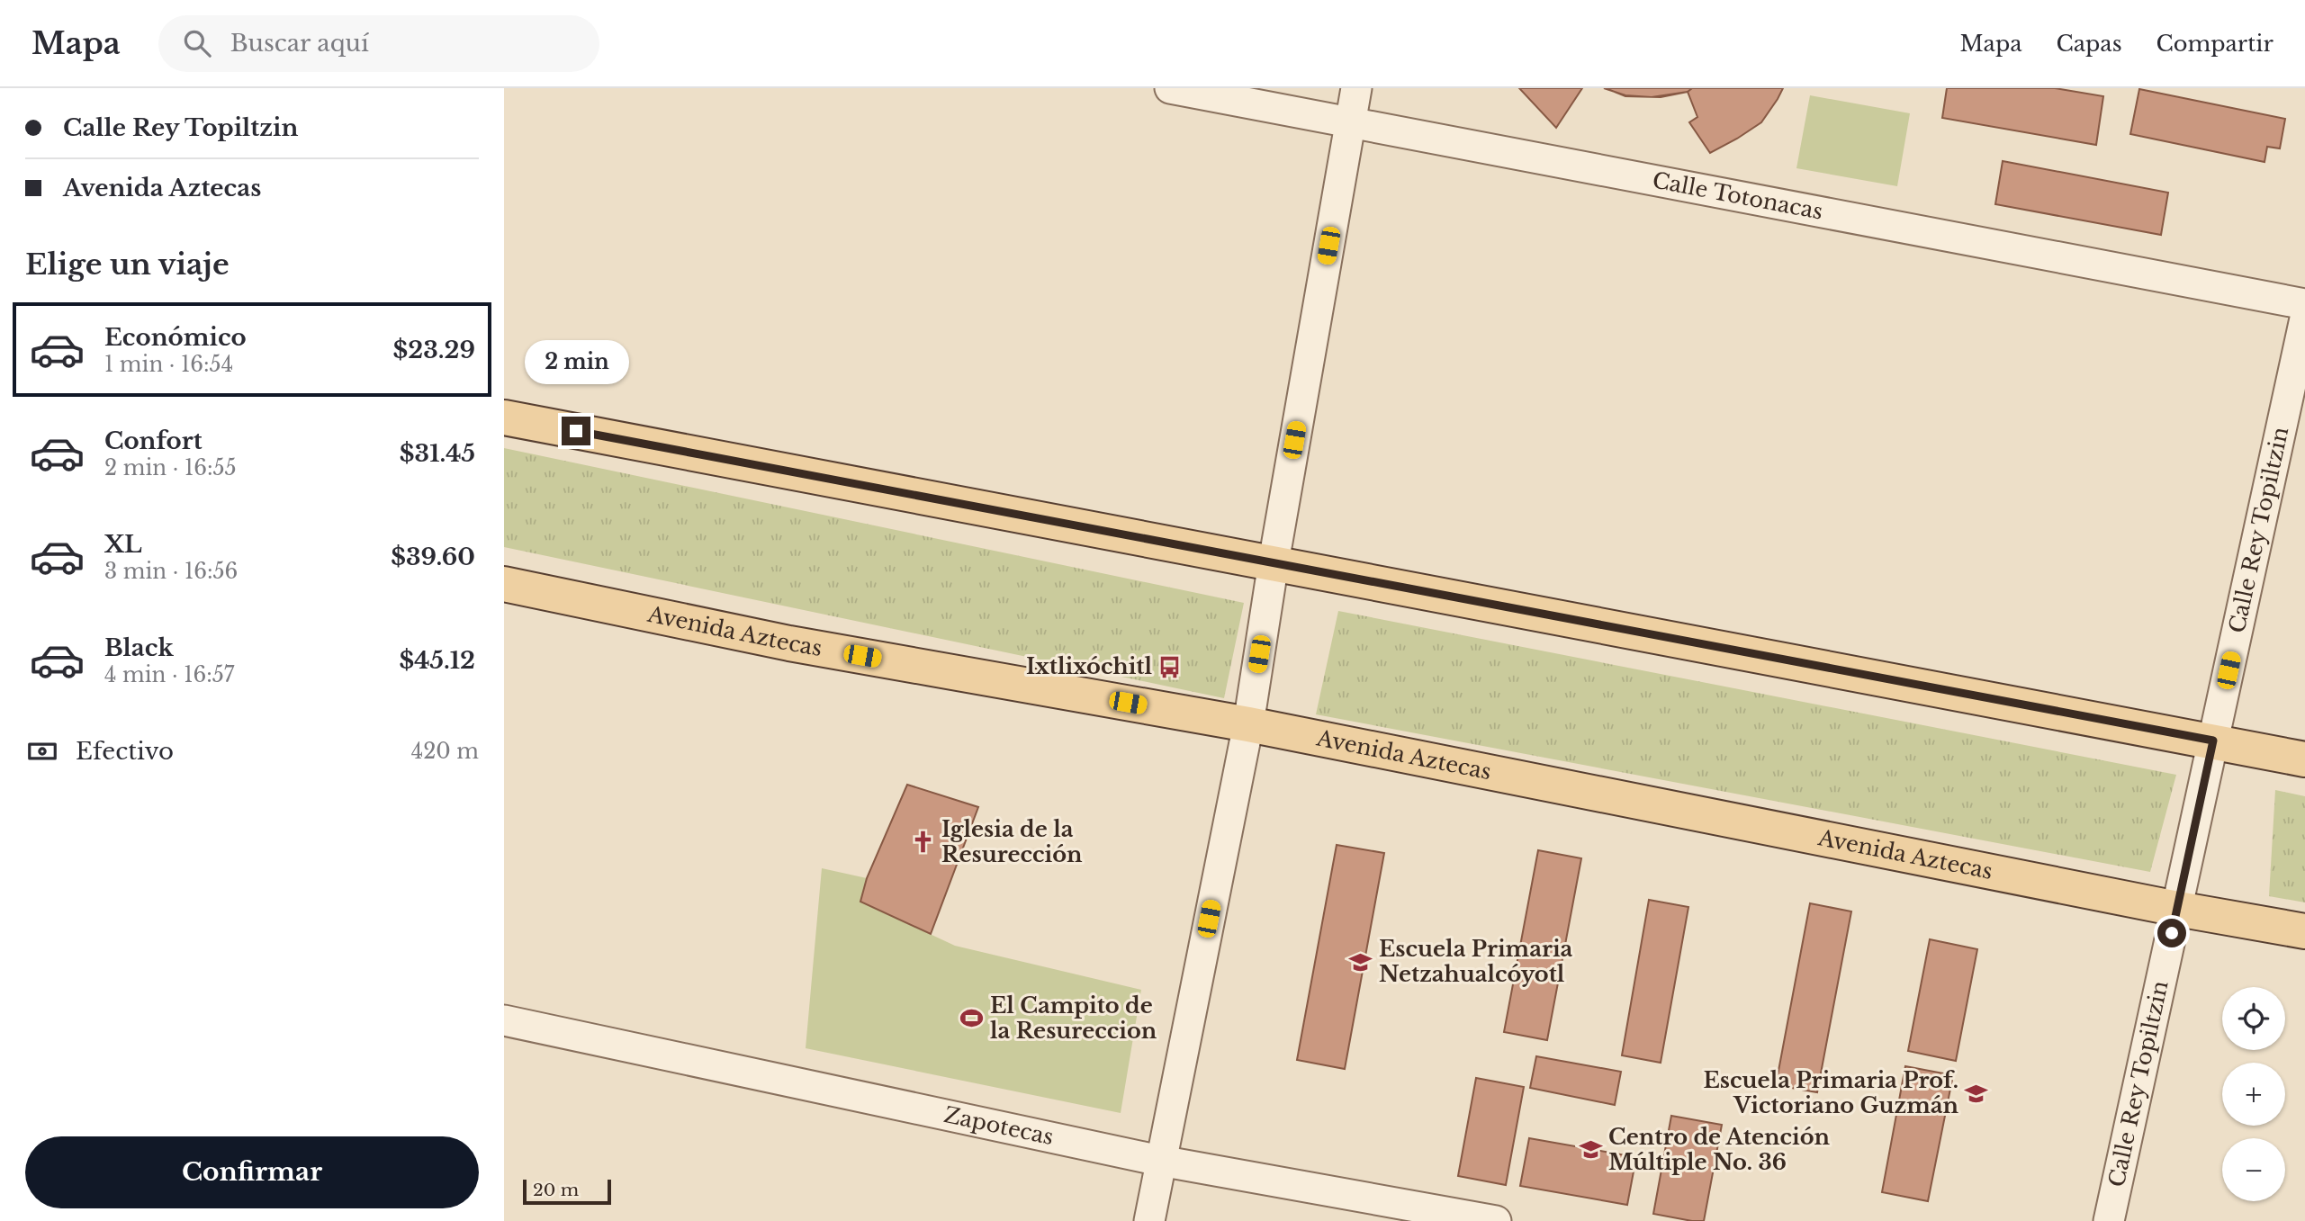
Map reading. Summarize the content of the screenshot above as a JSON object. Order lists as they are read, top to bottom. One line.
{"streets":{"main road":["Avenida Aztecas"],"street":["Calle Totonacas","Calle Rey Topiltzin","Zapotecas"]},"crossings":[["Calle Rey Topiltzin","Avenida Aztecas"]],"places":{"bus stop":["Ixtlixóchitl"],"church":["Iglesia de la Resurección"],"school or university":["Escuela Primaria Netzahualcóyotl","Escuela Primaria Prof. Victoriano Guzmán","Centro de Atención Múltiple No. 36"],"sports":["El Campito de la Resureccion"]},"scale_bar":"20 m","page":{"header":"Mapa","search":"Buscar aquí","nav":["Mapa","Capas","Compartir"],"banner":["Calle Rey Topiltzin","Avenida Aztecas"],"heading":"Elige un viaje","list":[{"name":"Económico","note":"1 min · 16:54","value":"$23.29"},{"name":"Confort","note":"2 min · 16:55","value":"$31.45"},{"name":"XL","note":"3 min · 16:56","value":"$39.60"},{"name":"Black","note":"4 min · 16:57","value":"$45.12"}],"bubble":"2 min","pay":["Efectivo","420 m"],"map_buttons":["+","−"],"buttons":"Confirmar","scale":"20 m"}}
